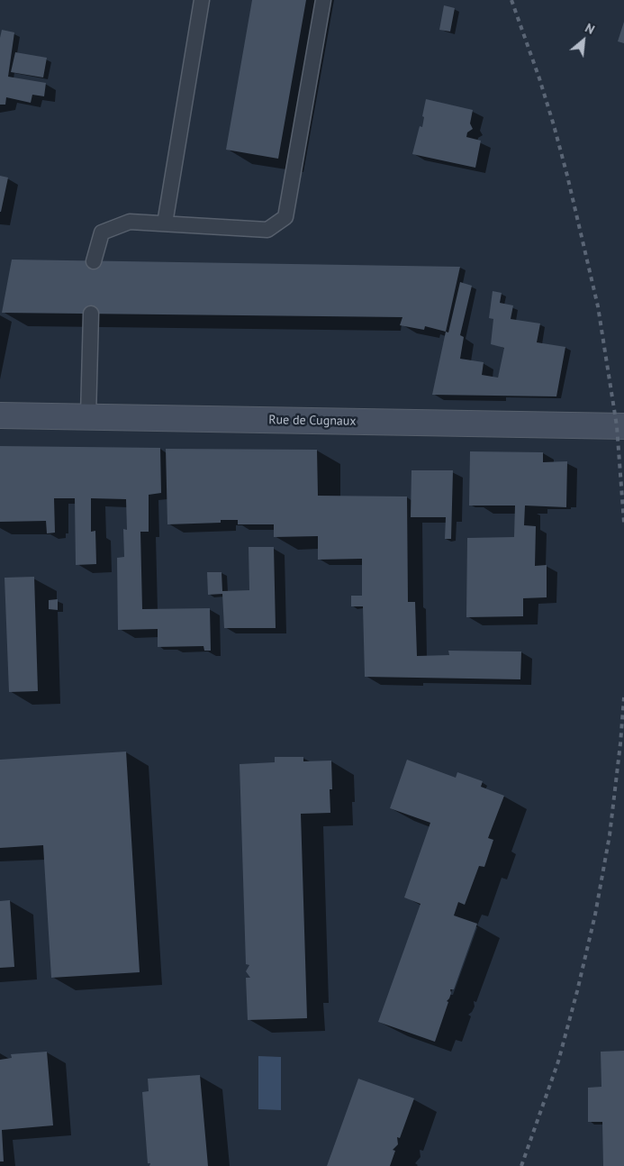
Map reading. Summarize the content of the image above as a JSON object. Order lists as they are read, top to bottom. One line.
{"streets":{"street":["Rue de Cugnaux"]},"north":"top right"}
